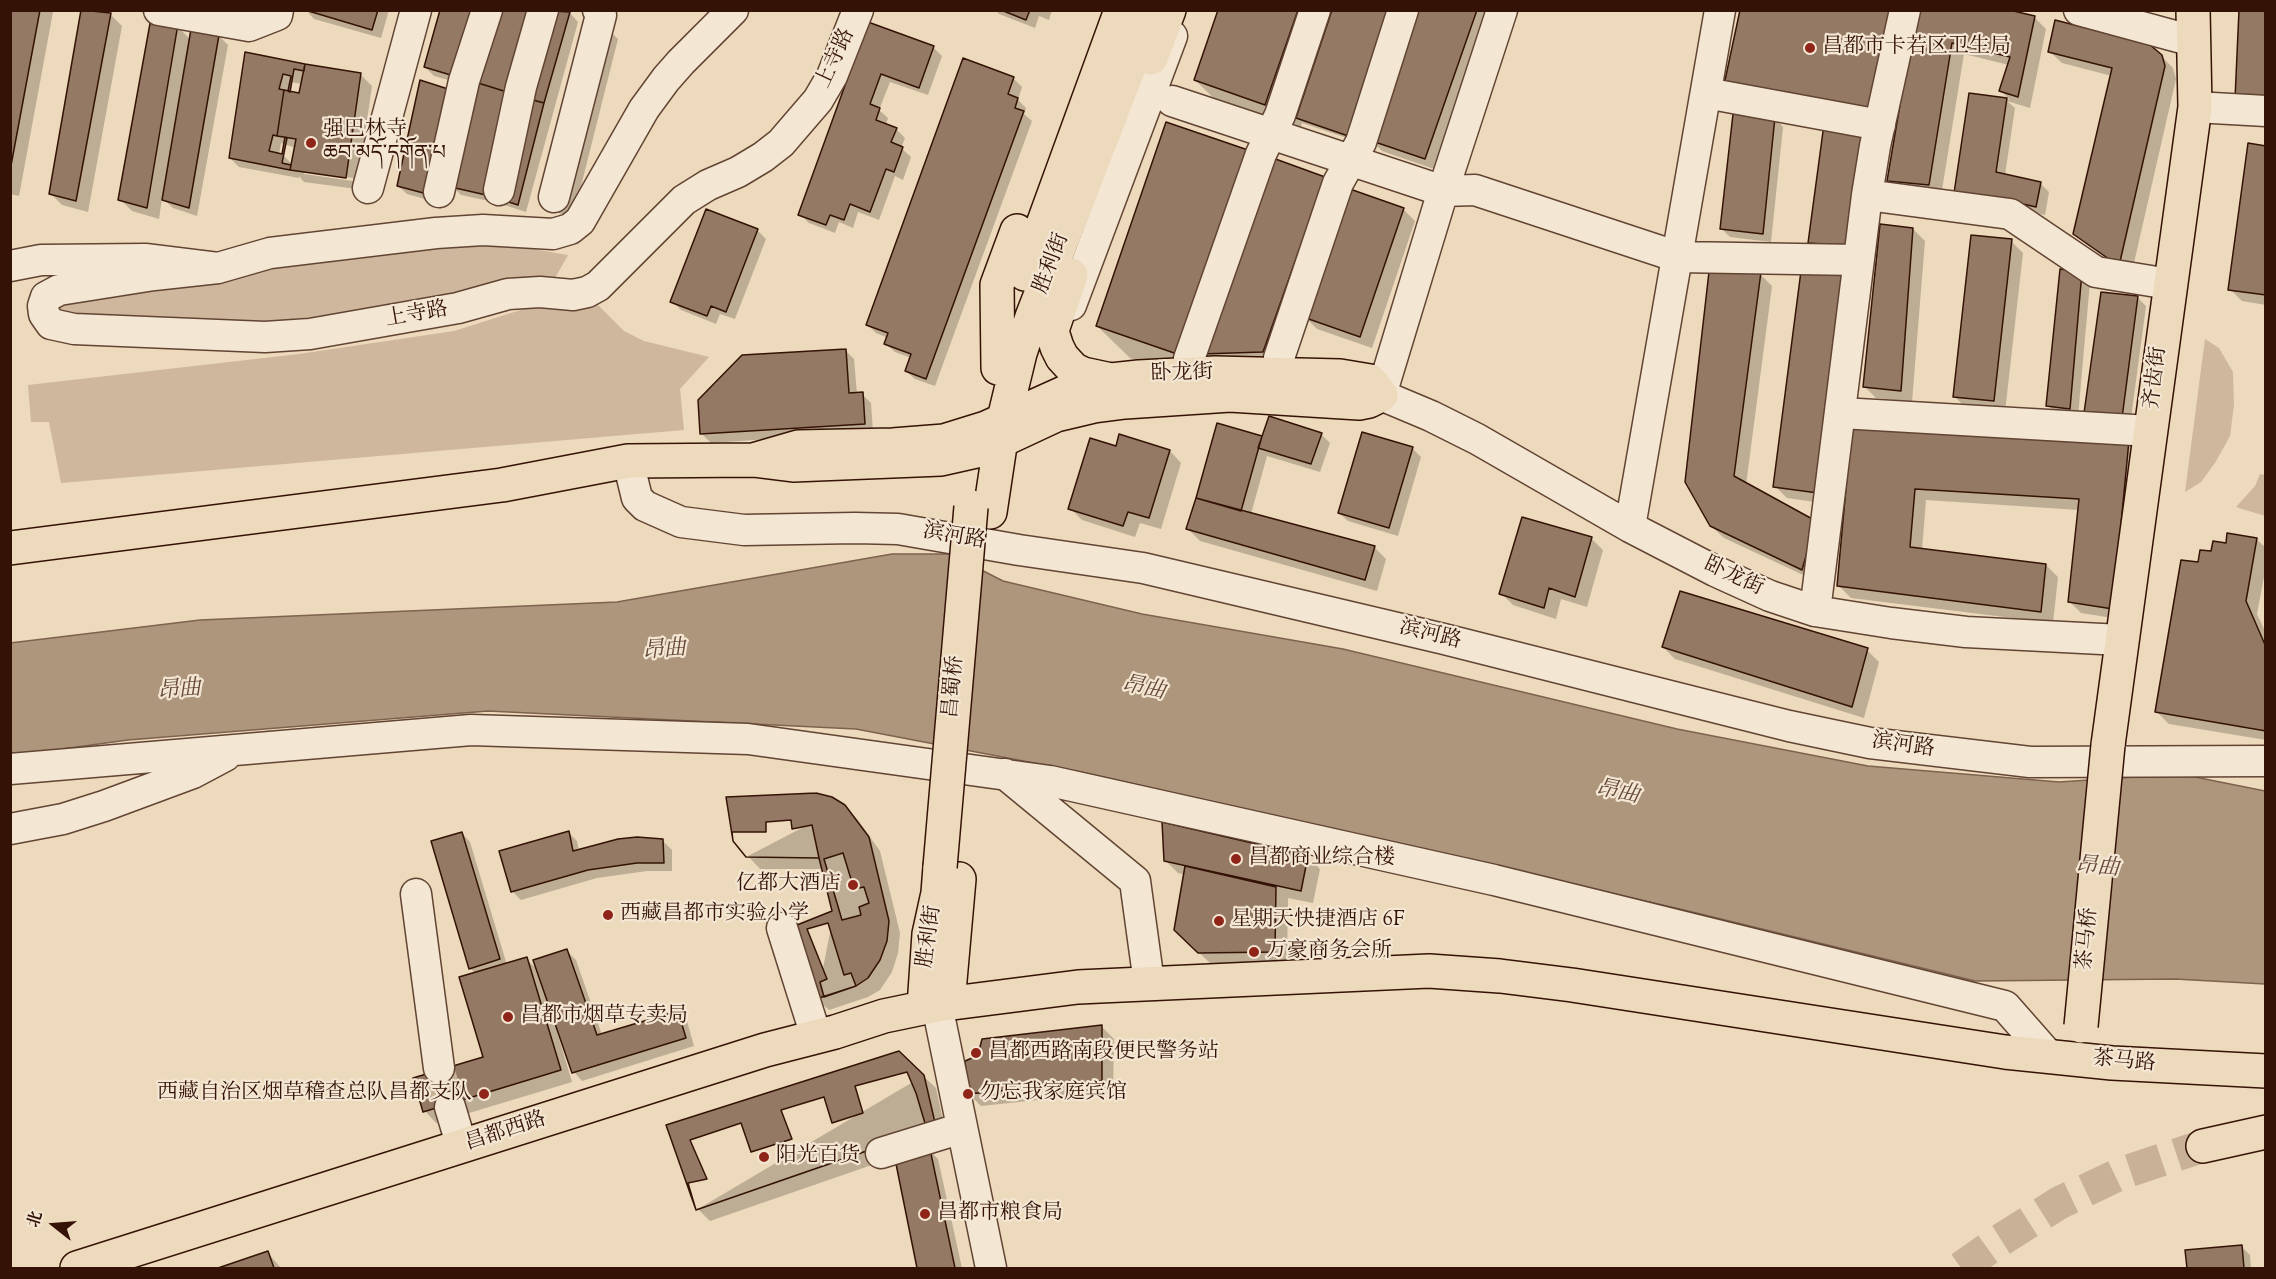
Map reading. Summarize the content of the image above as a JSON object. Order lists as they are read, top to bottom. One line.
{"streets":{"main road":["胜利街","卧龙街","齐齿街","昌蜀桥","茶马桥","茶马路","昌都西路"],"street":["上寺路","滨河路"]},"crossings":[["胜利街","卧龙街"],["胜利街","昌蜀桥"],["胜利街","昌都西路"],["卧龙街","齐齿街"],["齐齿街","茶马桥"],["茶马桥","茶马路"],["茶马桥","昌都西路"],["茶马路","昌都西路"]],"water":["昂曲"],"places":["昌都市卡若区卫生局","强巴林寺 ཆབ་མདོ་དགོན་པ","昌都商业综合楼","亿都大酒店","西藏昌都市实验小学","星期天快捷酒店 6F","万豪商务会所","昌都市烟草专卖局","昌都西路南段便民警务站","西藏自治区烟草稽查总队昌都支队","勿忘我家庭宾馆","阳光百货","昌都市粮食局"],"north":"left"}
